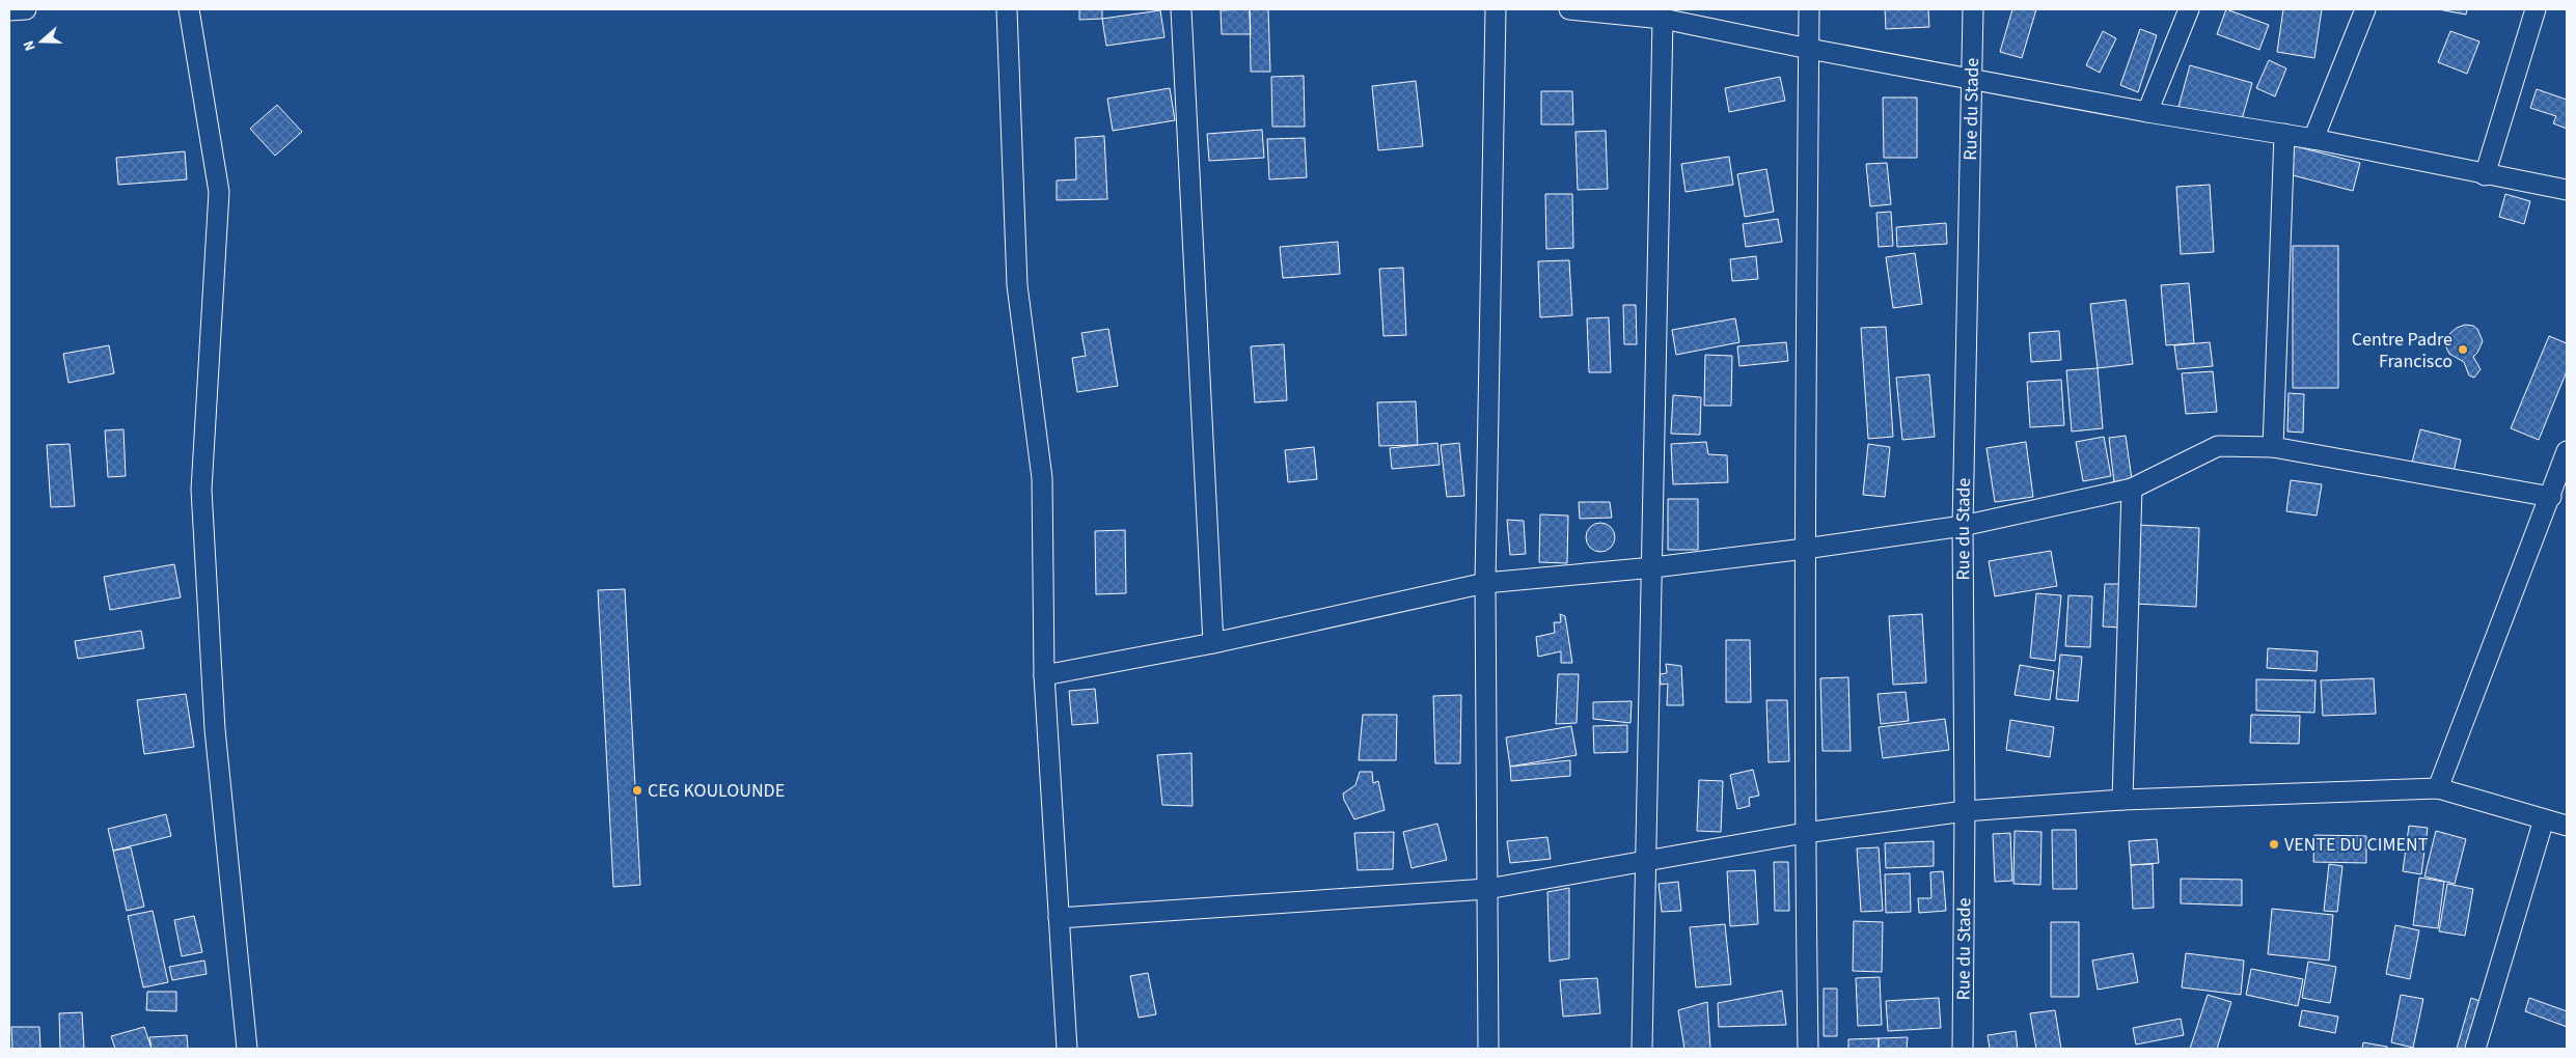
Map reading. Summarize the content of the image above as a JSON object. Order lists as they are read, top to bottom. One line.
{"streets":{"street":["Rue du Stade"]},"places":["Centre Padre Francisco","CEG KOULOUNDE","VENTE DU CIMENT"],"north":"left"}
